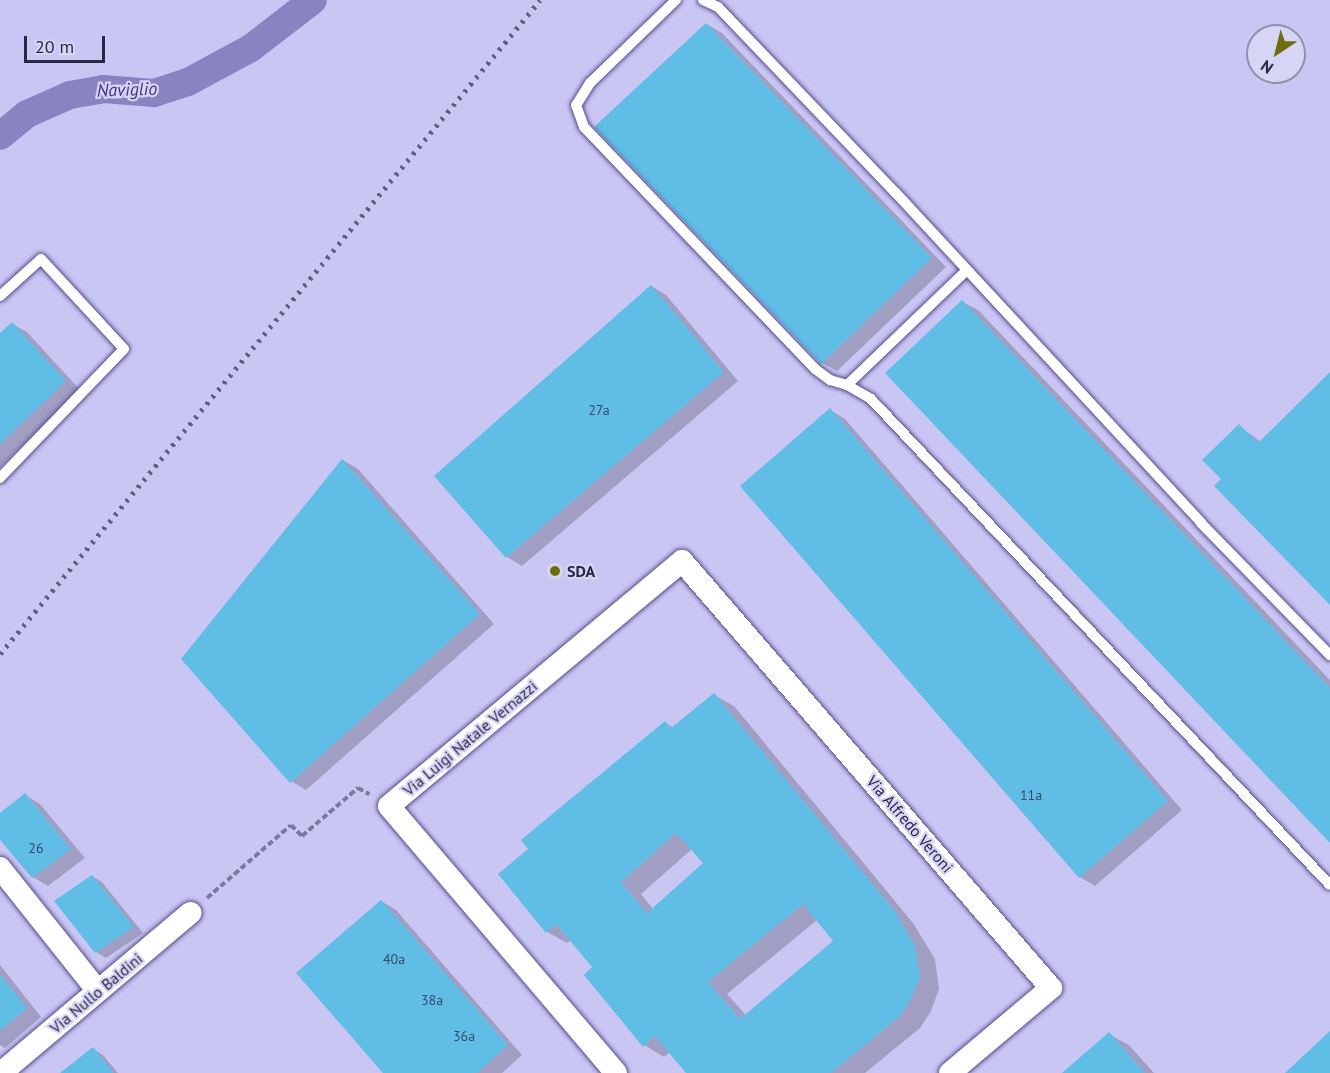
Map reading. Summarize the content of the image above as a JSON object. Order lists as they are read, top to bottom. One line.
{"streets":{"street":["Via Luigi Natale Vernazzi","Via Alfredo Veroni","Via Nullo Baldini"]},"crossings":[["Via Luigi Natale Vernazzi","Via Alfredo Veroni"]],"water":["Naviglio"],"places":["SDA"],"house_numbers":["27a","11a","26","40a","38a","36a"],"scale_bar":"20 m","north":"bottom left"}
